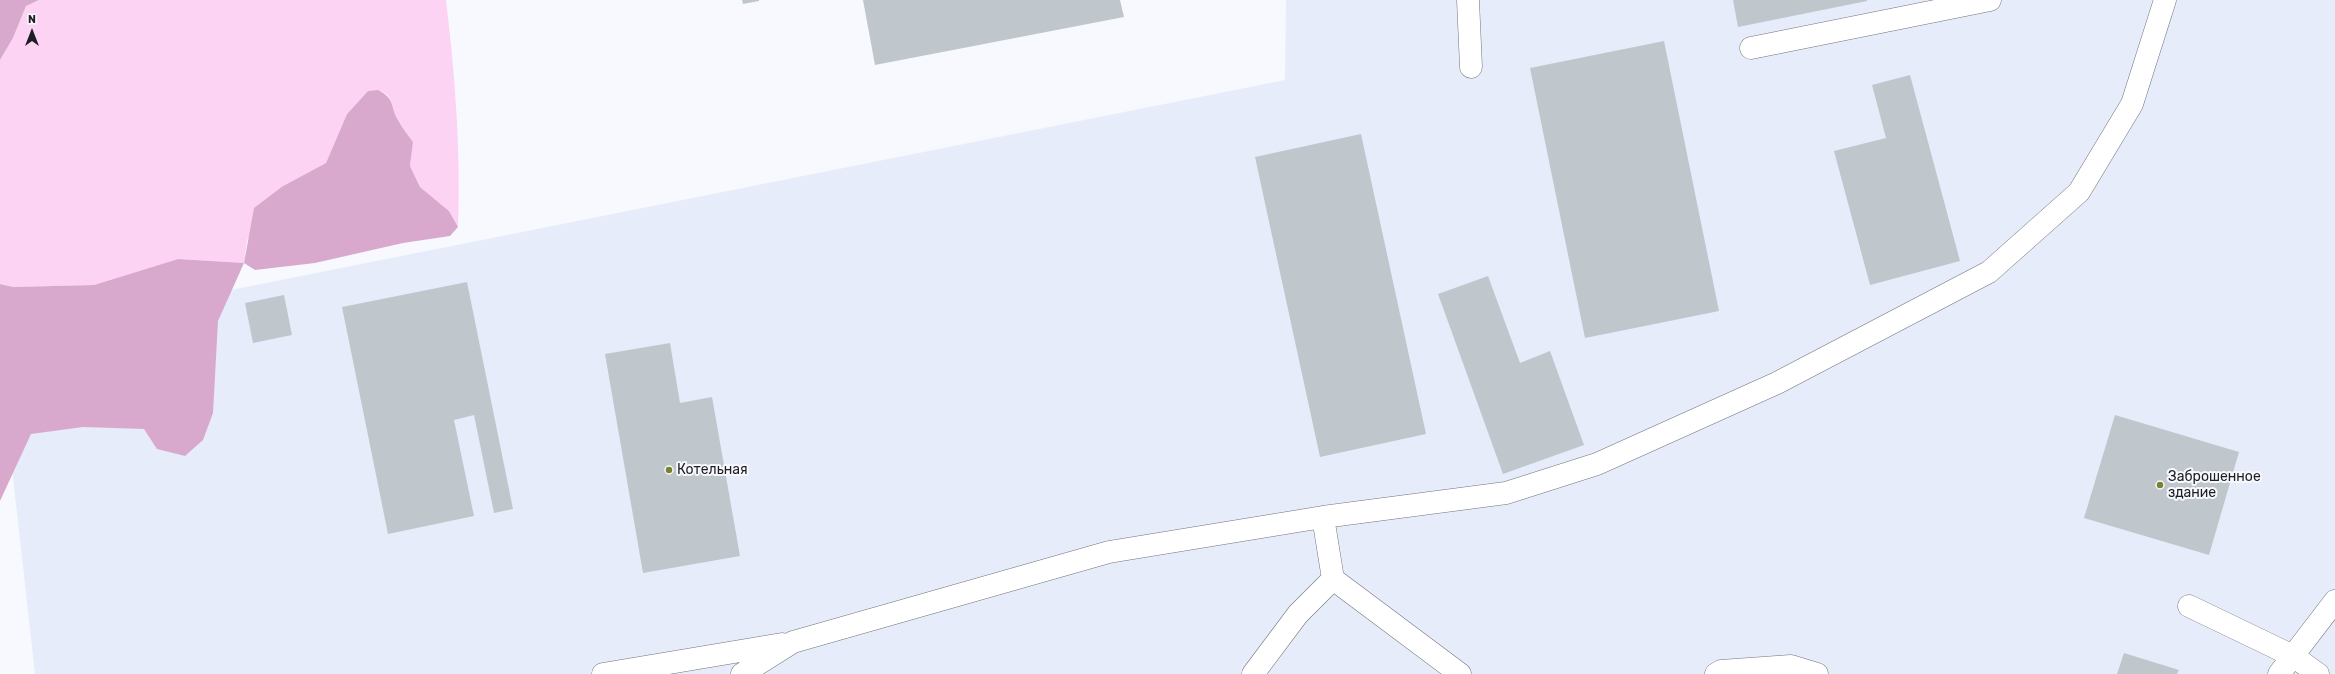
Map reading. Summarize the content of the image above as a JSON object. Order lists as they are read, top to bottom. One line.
{"places":["Котельная","Заброшенное здание"],"north":"top"}
